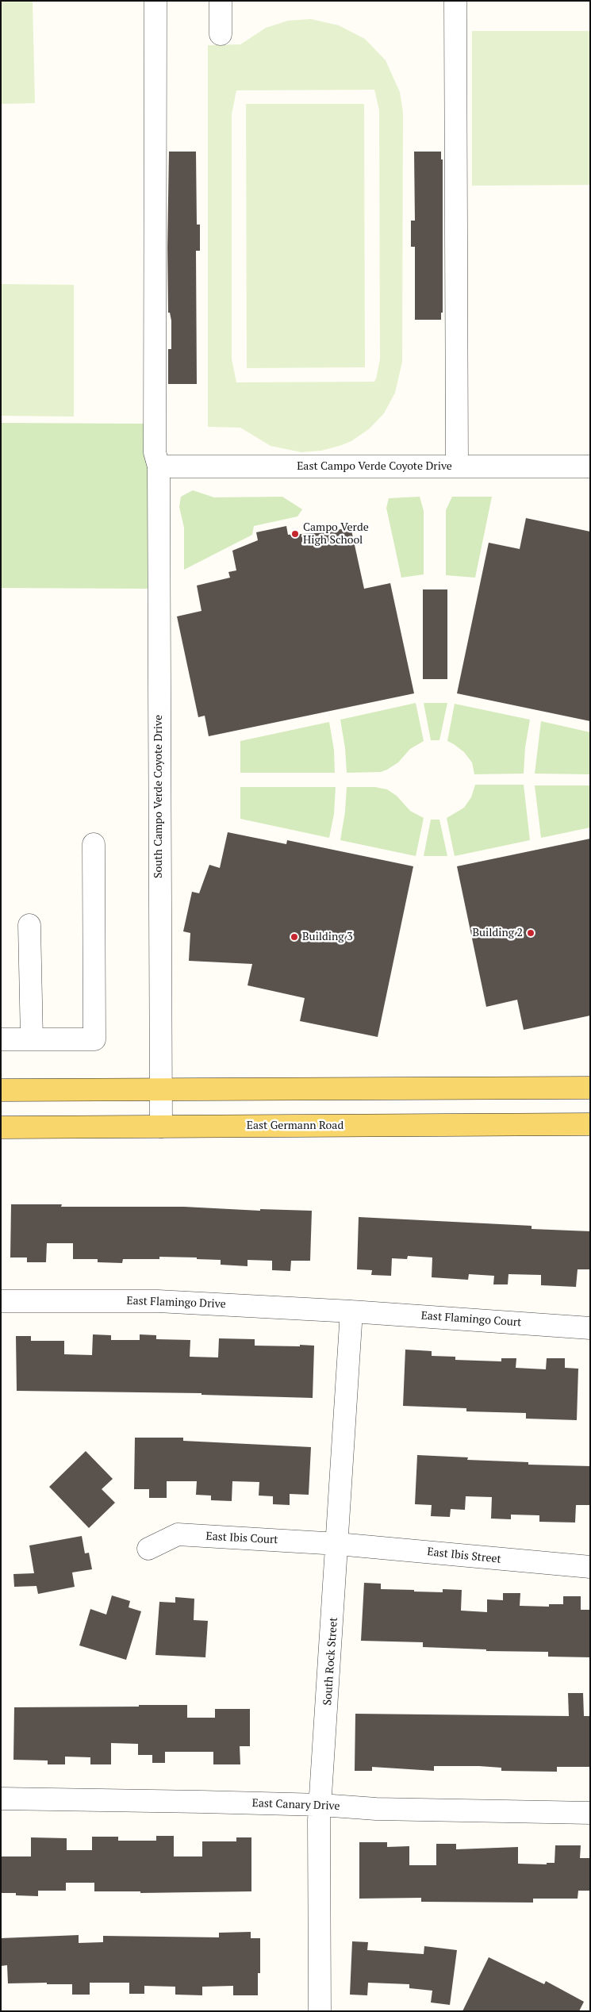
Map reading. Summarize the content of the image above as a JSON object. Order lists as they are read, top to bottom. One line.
{"streets":{"main road":["East Germann Road"],"street":["East Campo Verde Coyote Drive","South Campo Verde Coyote Drive","East Flamingo Drive","East Flamingo Court","East Ibis Court","East Ibis Street","South Rock Street","East Canary Drive"]},"crossings":[["East Campo Verde Coyote Drive","South Campo Verde Coyote Drive"],["South Campo Verde Coyote Drive","East Germann Road"],["East Flamingo Drive","East Flamingo Court"],["East Flamingo Drive","South Rock Street"],["East Flamingo Court","South Rock Street"],["East Ibis Court","East Ibis Street"],["East Ibis Court","South Rock Street"],["East Ibis Street","South Rock Street"],["South Rock Street","East Canary Drive"]],"places":["Campo Verde High School","Building 2","Building 3"]}
